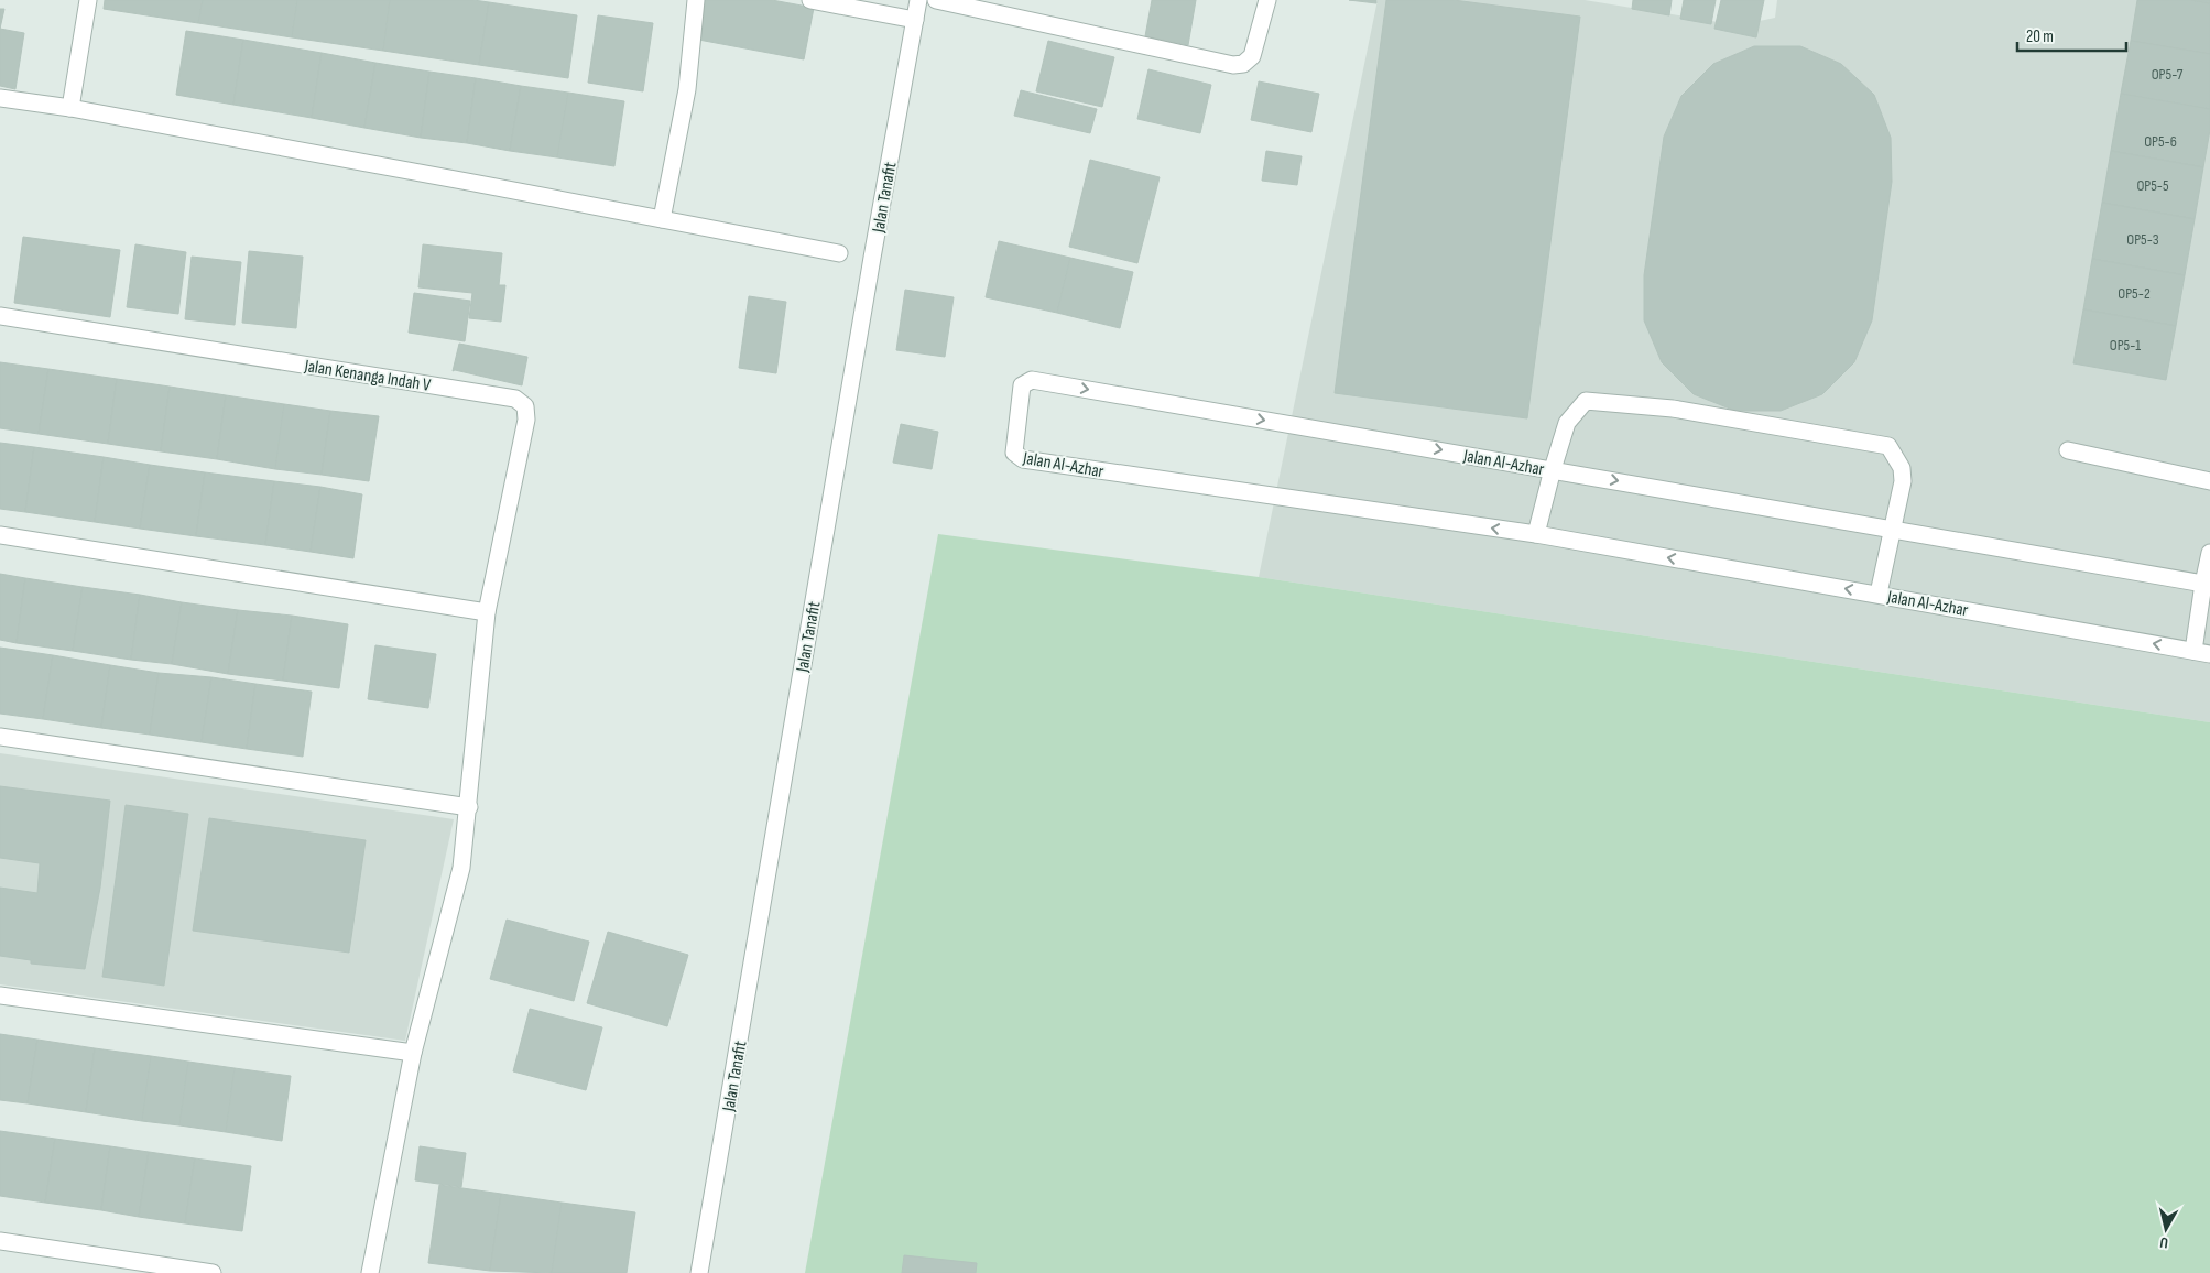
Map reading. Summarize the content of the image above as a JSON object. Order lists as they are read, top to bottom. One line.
{"streets":{"street":["Jalan Tanafit","Jalan Kenanga Indah V","Jalan Al-Azhar"]},"house_numbers":["OP5-7","OP5-6","OP5-5","OP5-3","OP5-2","OP5-1"],"scale_bar":"20 m","north":"bottom"}
